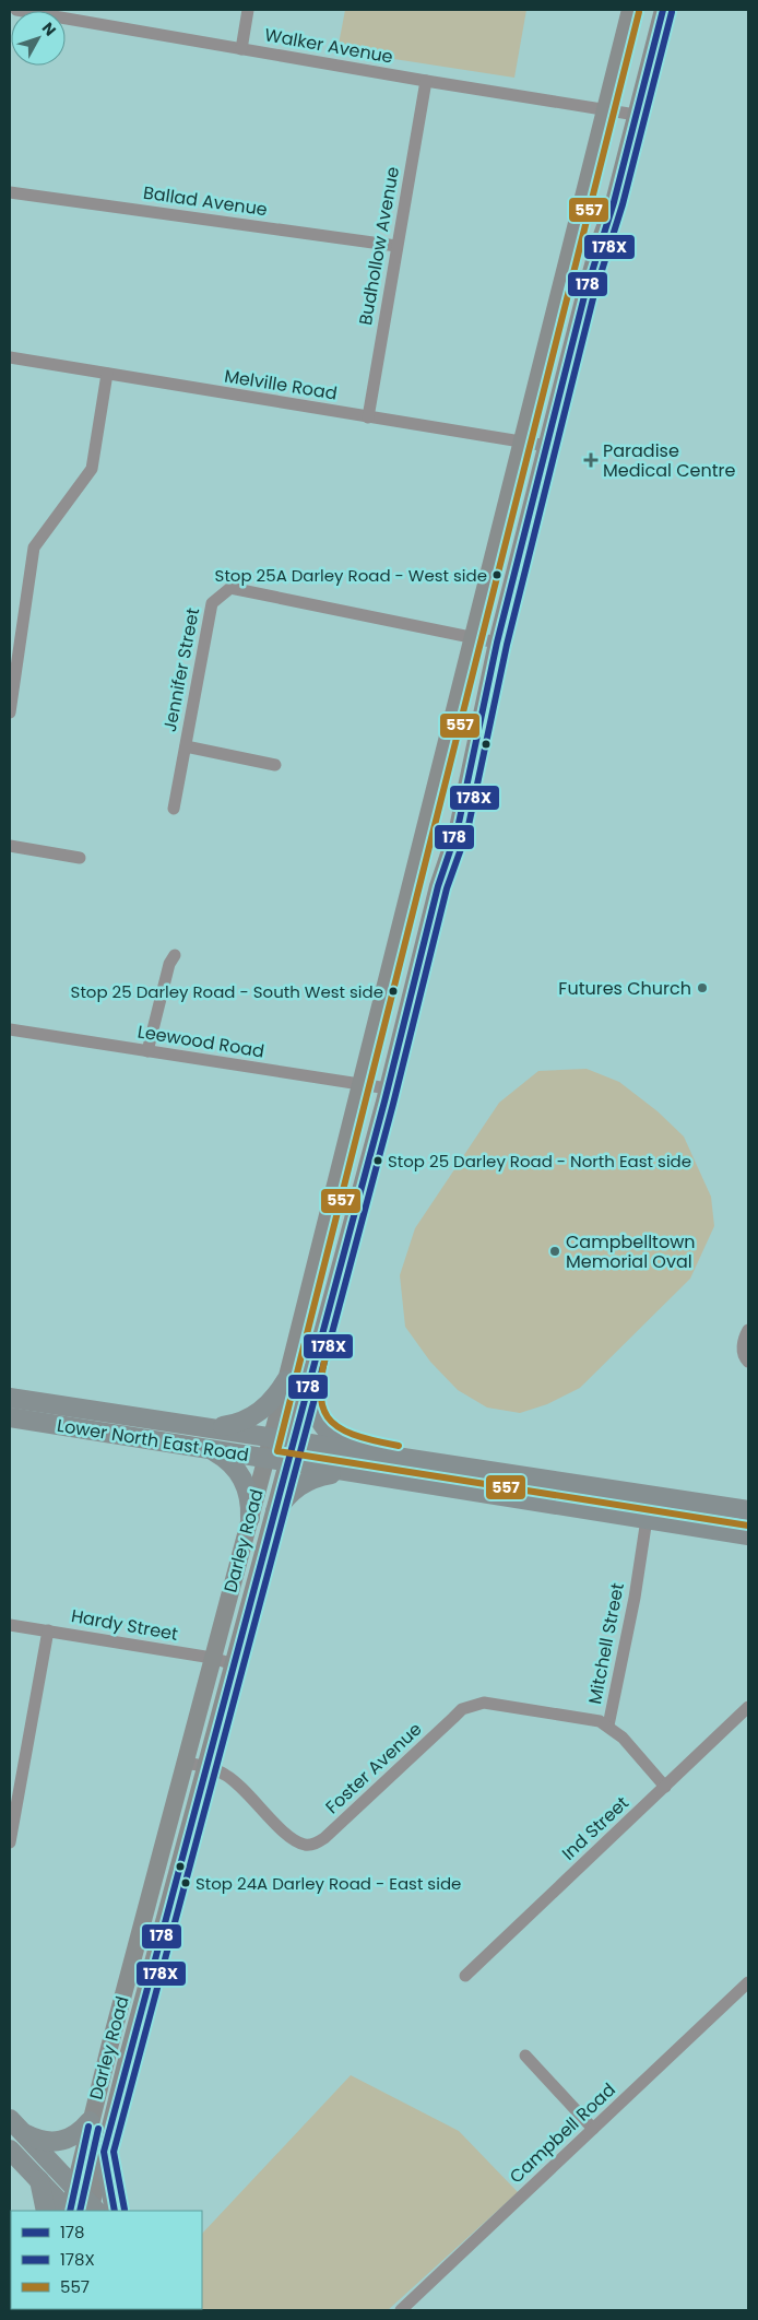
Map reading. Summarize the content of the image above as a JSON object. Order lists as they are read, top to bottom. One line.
{"streets":{"main road":["Lower North East Road","Darley Road"],"street":["Walker Avenue","Ballad Avenue","Budhollow Avenue","Melville Road","Jennifer Street","Leewood Road","Hardy Street","Mitchell Street","Foster Avenue","Ind Street","Campbell Road"]},"crossings":[["Walker Avenue","Budhollow Avenue"],["Walker Avenue","Darley Road"],["Ballad Avenue","Budhollow Avenue"],["Budhollow Avenue","Melville Road"],["Melville Road","Darley Road"],["Jennifer Street","Darley Road"],["Leewood Road","Darley Road"],["Lower North East Road","Darley Road"],["Lower North East Road","Mitchell Street"],["Darley Road","Hardy Street"],["Darley Road","Foster Avenue"],["Mitchell Street","Foster Avenue"],["Mitchell Street","Ind Street"]],"places":{"health":["Paradise Medical Centre"],"other":["Stop 25A Darley Road - West side","Futures Church","Stop 25 Darley Road - South West side","Stop 25 Darley Road - North East side","Campbelltown Memorial Oval","Stop 24A Darley Road - East side"]},"lines":["transit line 178","transit line 178X","transit line 557"],"legend":["178","178X","557"],"north":"top right"}
